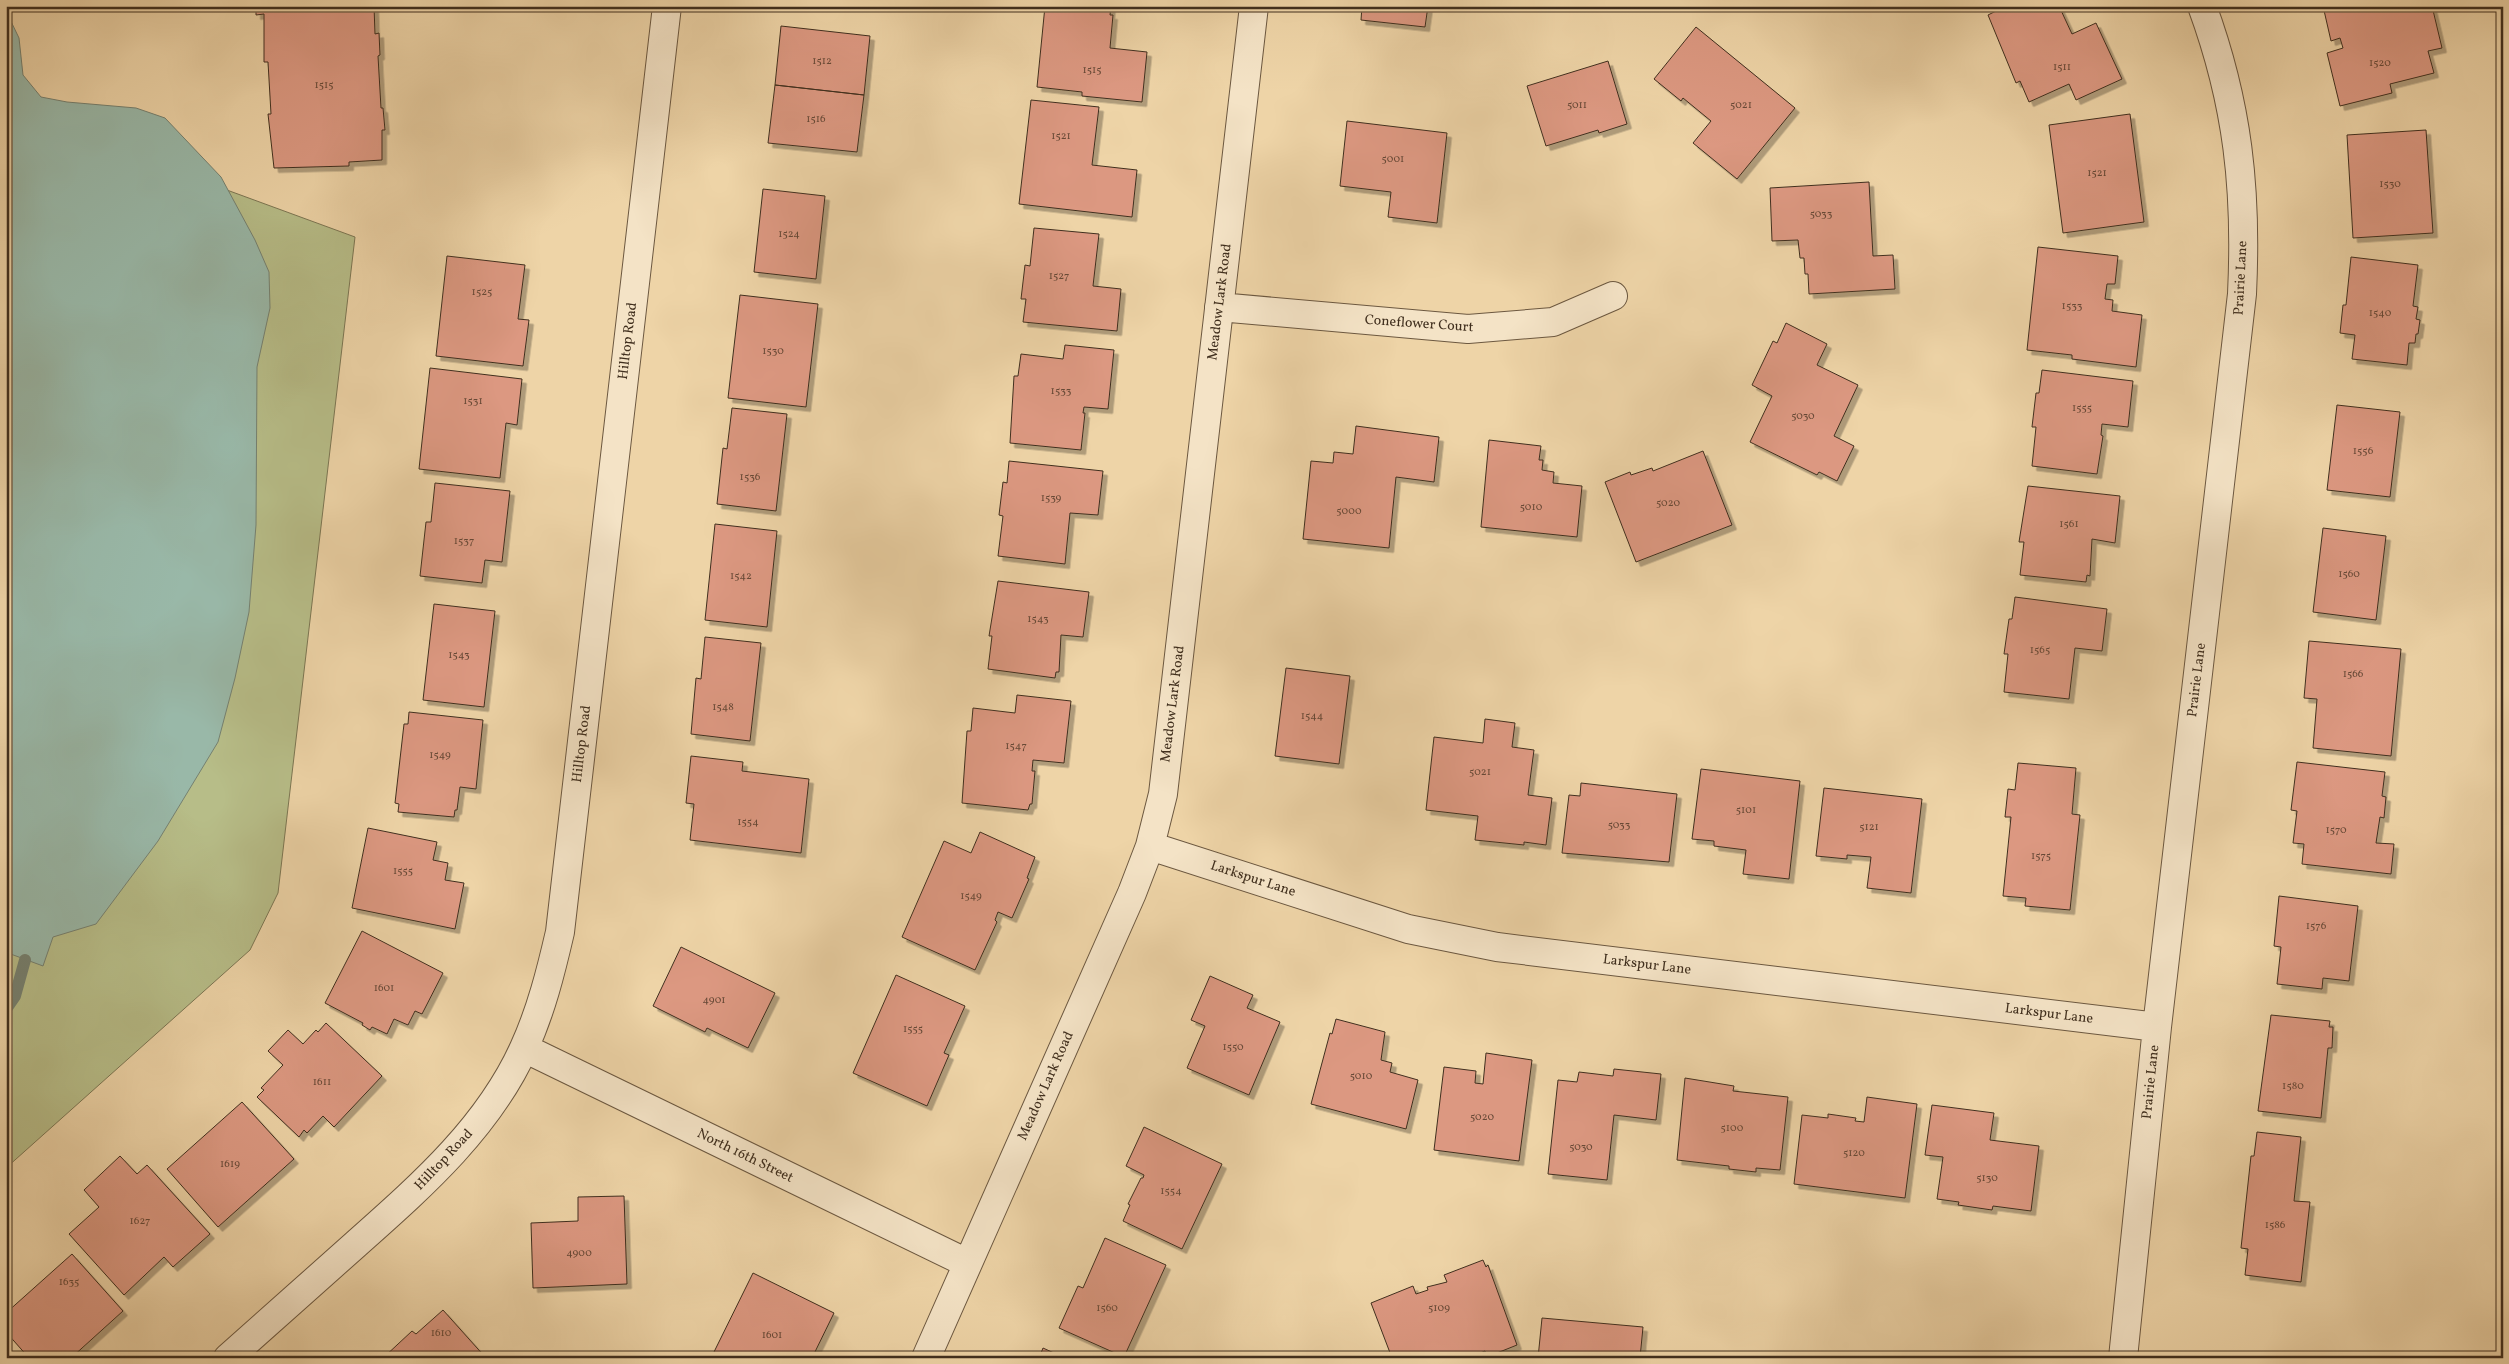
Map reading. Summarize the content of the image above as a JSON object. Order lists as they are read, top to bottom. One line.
{"streets":{"street":["Prairie Lane","Meadow Lark Road","Coneflower Court","Hilltop Road","Larkspur Lane","North 16th Street"]},"crossings":[["Prairie Lane","Larkspur Lane"],["Meadow Lark Road","Coneflower Court"],["Meadow Lark Road","Larkspur Lane"],["Meadow Lark Road","North 16th Street"],["Hilltop Road","North 16th Street"]],"house_numbers":["1512","1520","1511","1515","1515","5011","5021","1516","1521","5001","1521","1530","5033","1524","1527","1525","1533","1540","1530","1533","1531","1555","5030","1556","1536","1539","5020","5010","5000","1561","1537","1560","1542","1543","1565","1543","1566","1548","1544","1547","1549","5021","5101","1554","5033","5121","1570","1575","1555","1549","1576","1601","4901","1555","1550","5010","1611","1580","5020","5100","5030","5120","1619","5130","1554","1627","1586","4900","1635","1560","5109","1610","1601"]}
